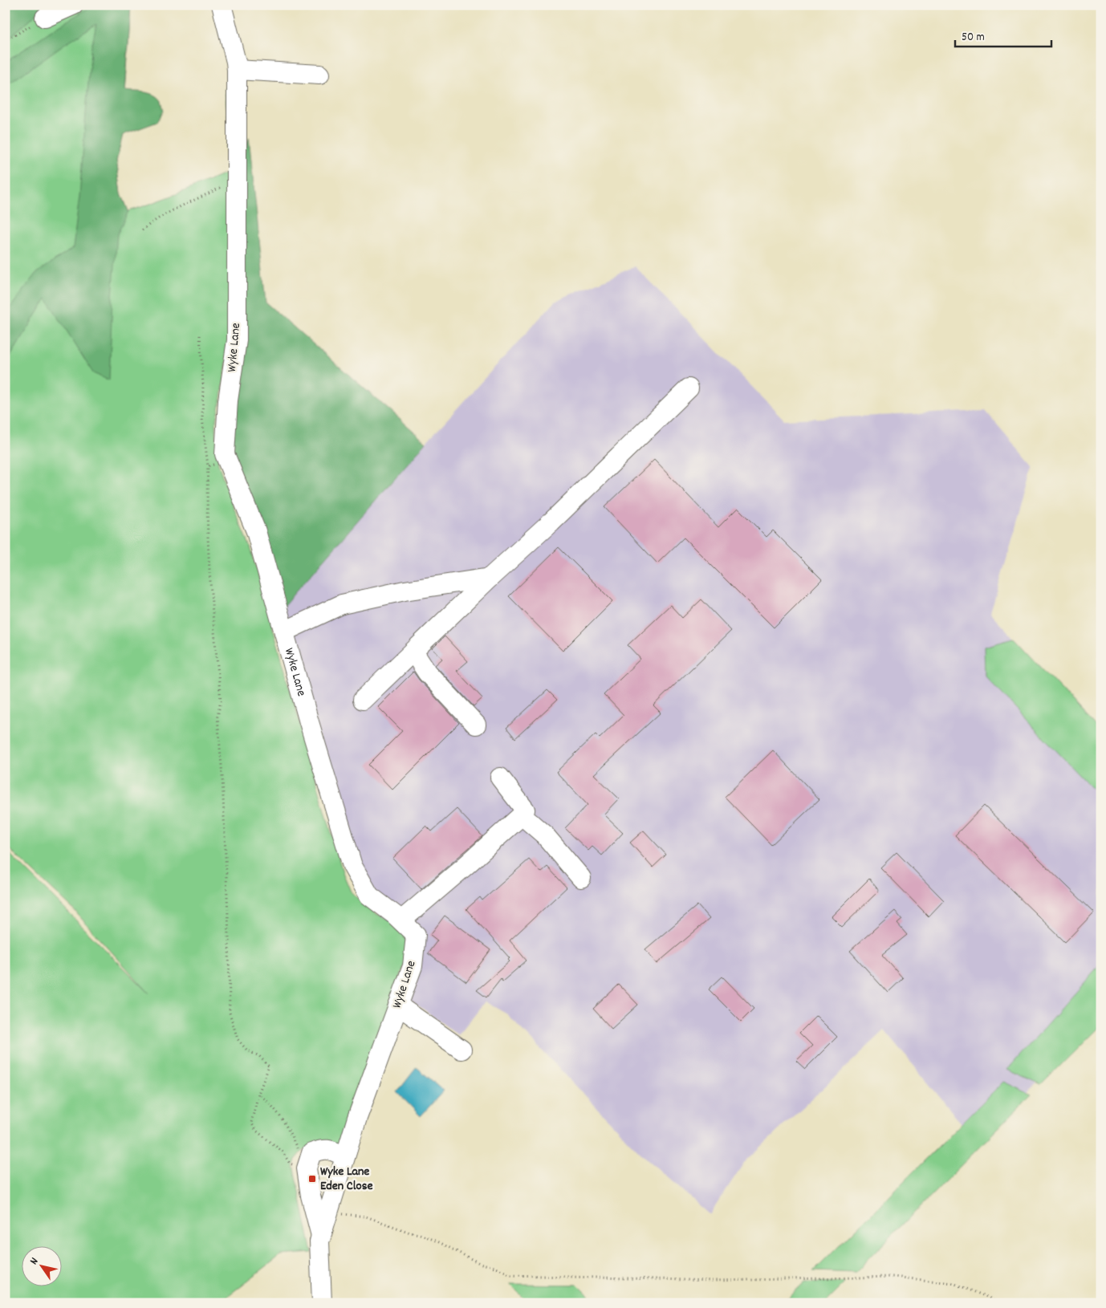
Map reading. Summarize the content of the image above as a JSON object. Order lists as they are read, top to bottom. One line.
{"streets":{"street":["Wyke Lane"]},"places":{"transit":["Wyke Lane Eden Close"]},"scale_bar":"50 m","north":"top left"}
